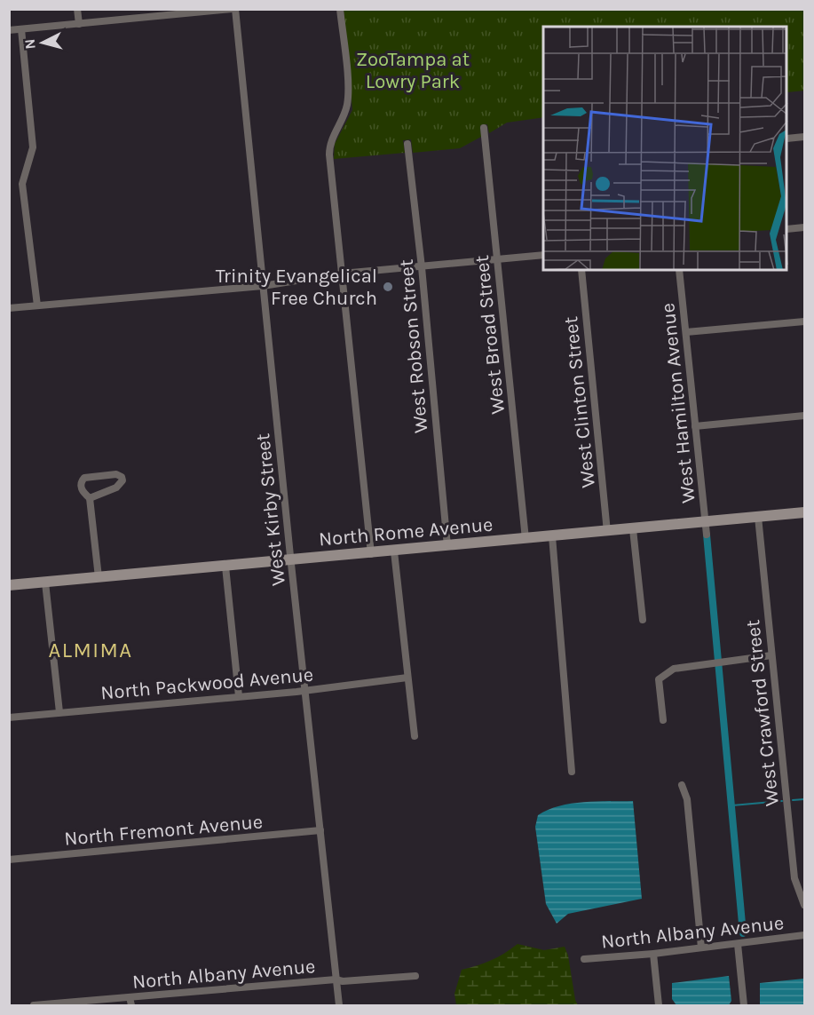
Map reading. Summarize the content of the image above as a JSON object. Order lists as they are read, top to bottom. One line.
{"streets":{"street":["West Broad Street","West Robson Street","West Clinton Street","West Hamilton Avenue","West Kirby Street","North Rome Avenue","North Packwood Avenue","West Crawford Street","North Fremont Avenue","North Albany Avenue"]},"crossings":[["West Broad Street","North Rome Avenue"],["West Robson Street","North Rome Avenue"],["West Clinton Street","North Rome Avenue"],["West Hamilton Avenue","North Rome Avenue"],["West Kirby Street","North Rome Avenue"],["West Kirby Street","North Packwood Avenue"],["West Kirby Street","North Fremont Avenue"],["West Kirby Street","North Albany Avenue"],["North Rome Avenue","West Crawford Street"]],"districts":["ALMIMA"],"parks":["ZooTampa at Lowry Park"],"places":["Trinity Evangelical Free Church"],"north":"left"}
